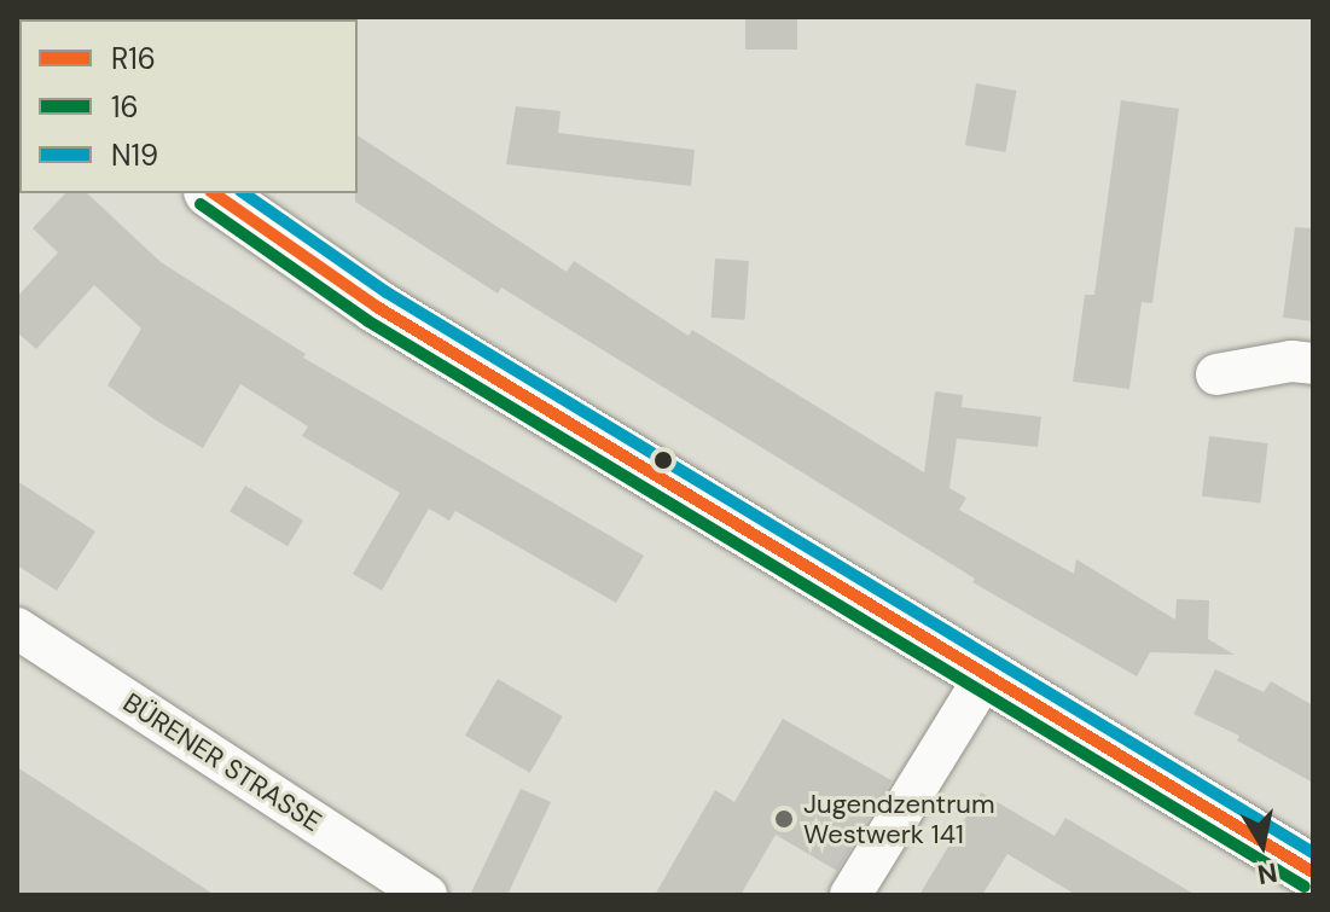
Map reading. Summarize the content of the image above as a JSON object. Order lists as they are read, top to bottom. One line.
{"streets":{"street":["BÜRENER STRASSE"]},"places":["Jugendzentrum Westwerk 141"],"lines":["transit line R16","transit line N19","transit line 16"],"legend":["R16","16","N19"],"north":"bottom"}
